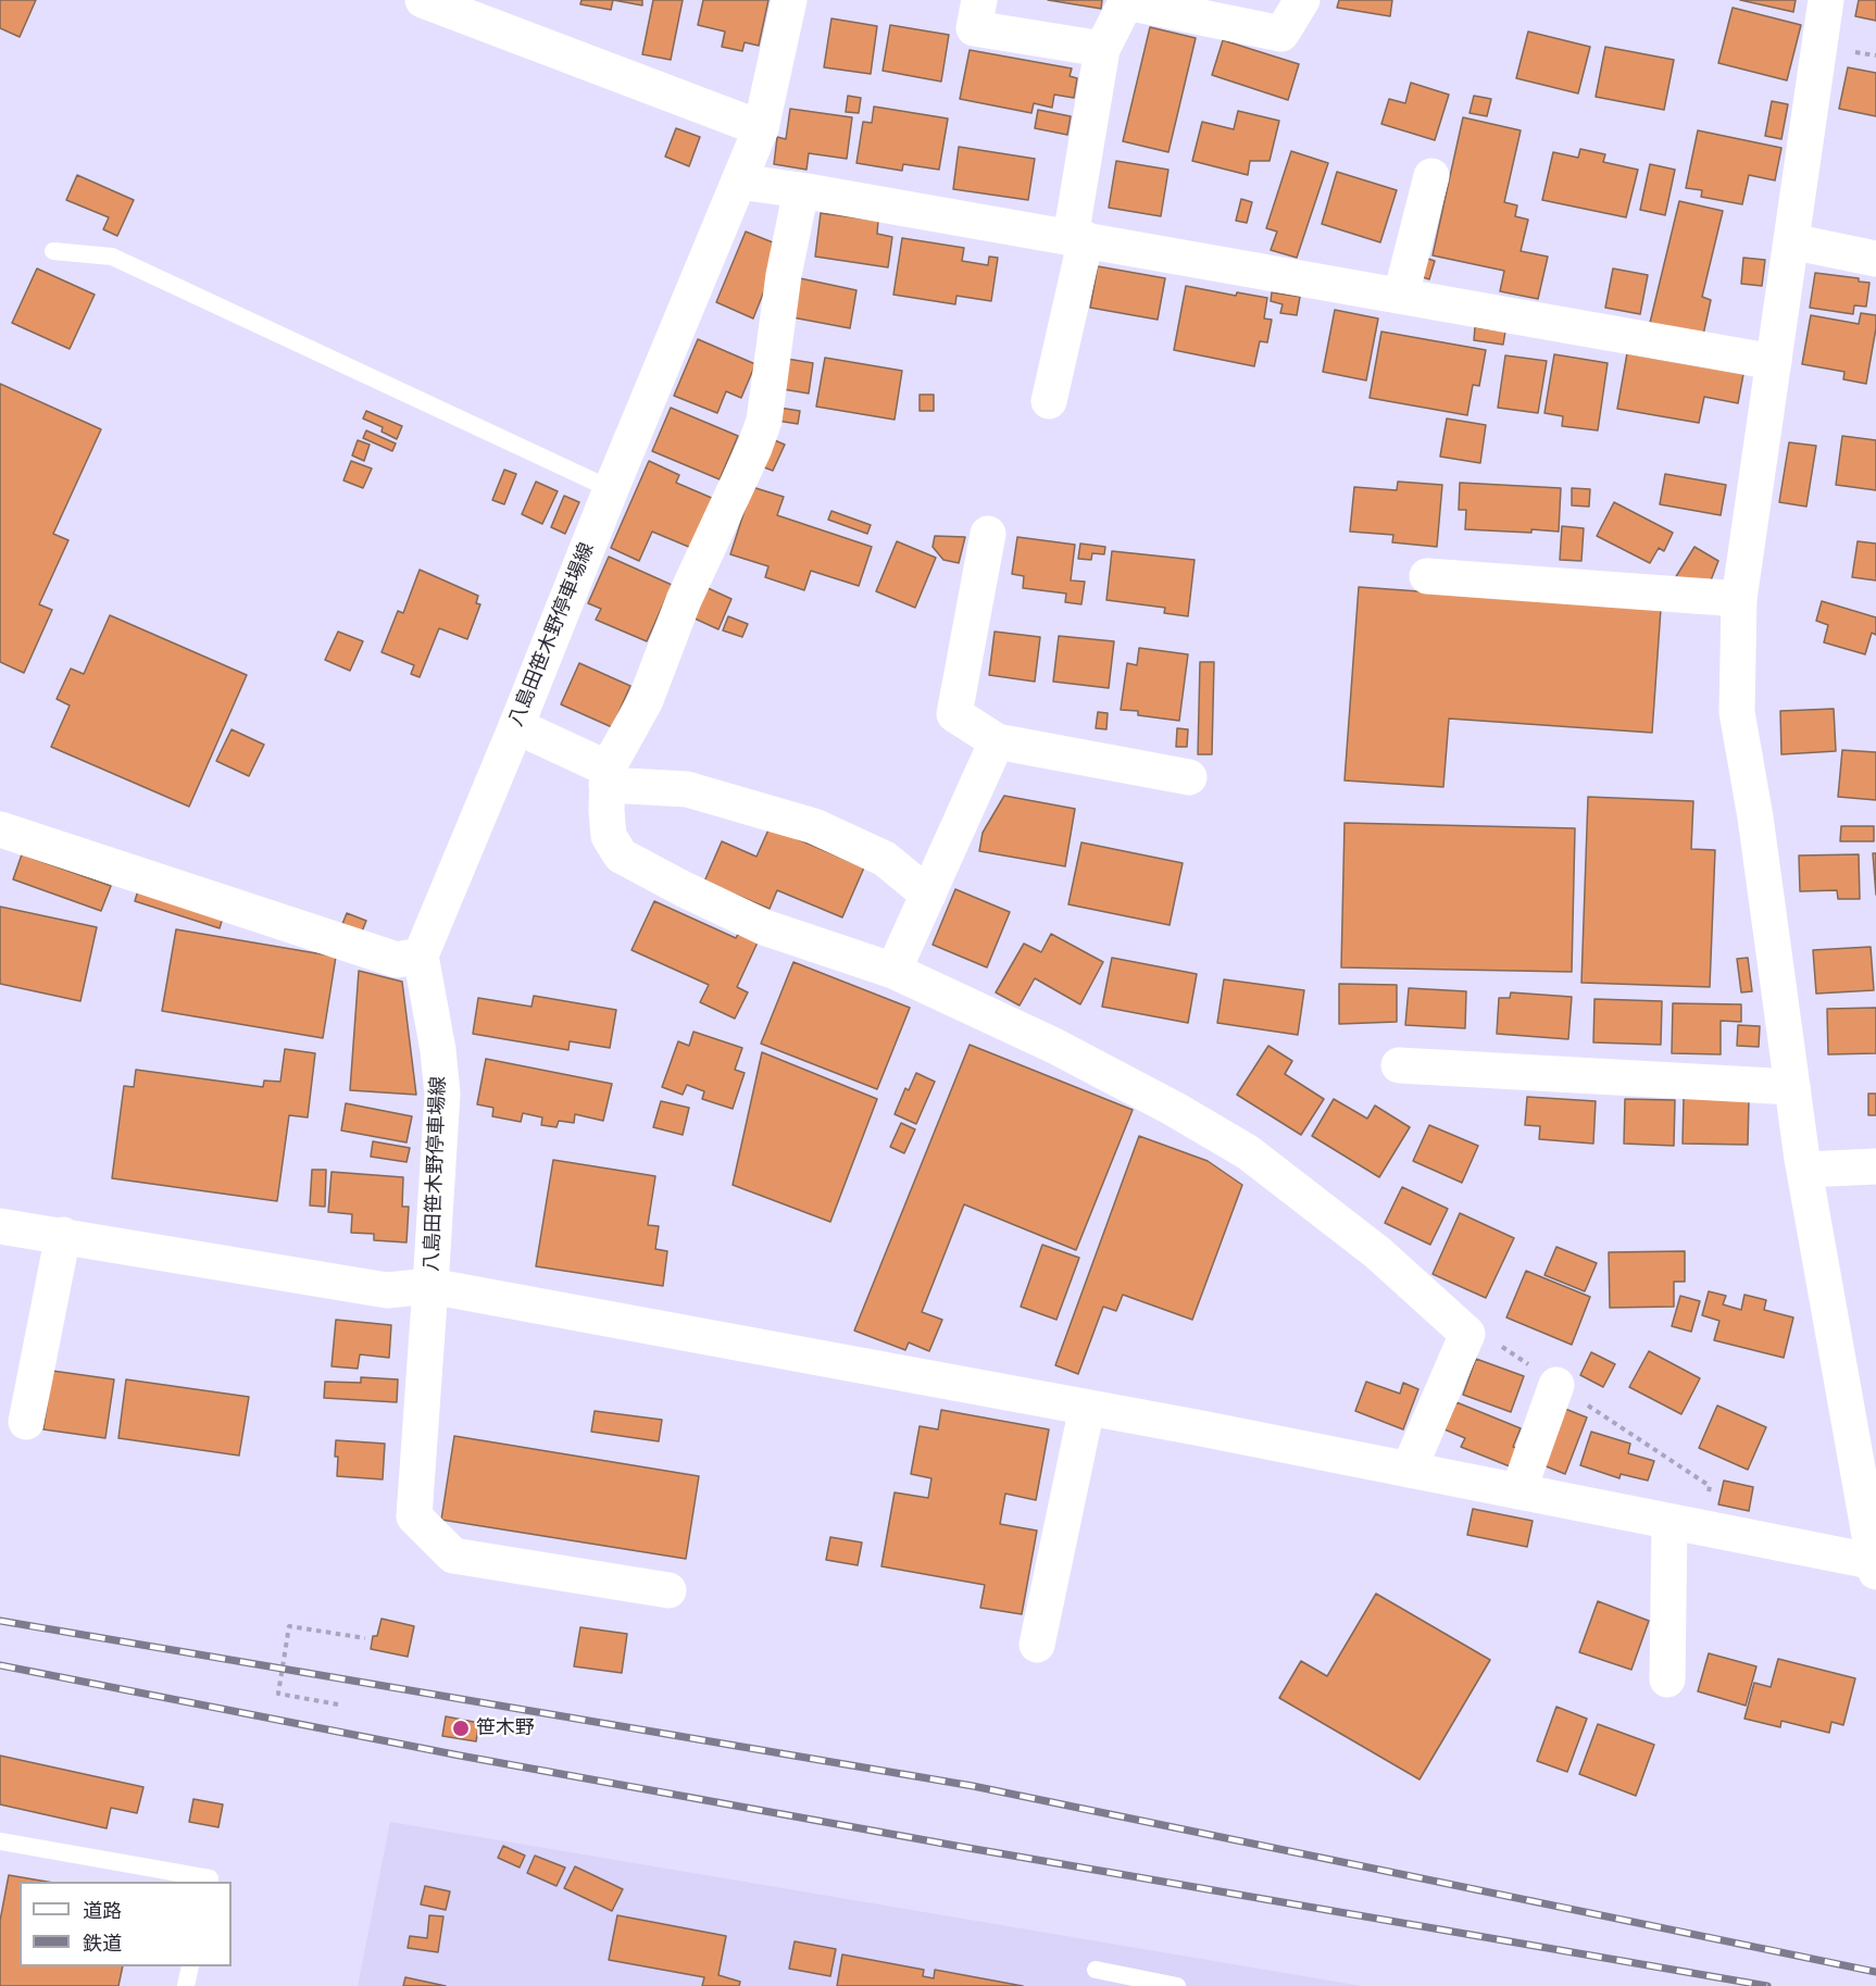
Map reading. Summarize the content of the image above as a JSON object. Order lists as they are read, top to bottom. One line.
{"streets":{"street":["八島田笹木野停車場線"]},"places":["笹木野"],"legend":["道路","鉄道"]}
